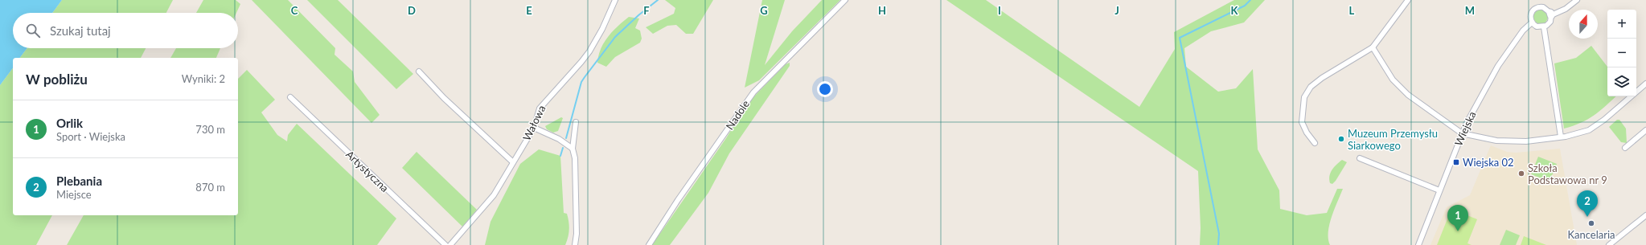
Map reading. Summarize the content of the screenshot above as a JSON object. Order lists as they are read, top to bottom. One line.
{"streets":{"street":["Nadole","Wałowa","Wiejska","Artystyczna"]},"places":{"other":["Muzeum Przemysłu Siarkowego","Szkoła Podstawowa nr 9","Kancelaria"],"transit":["Wiejska 02"]},"north":"top","page":{"map_buttons":["+","−"],"search":"Szukaj tutaj","heading":["W pobliżu","Wyniki: 2"],"list":[{"mark":"1","name":"Orlik","note":"Sport · Wiejska","value":"730 m"},{"mark":"2","name":"Plebania","note":"Miejsce","value":"870 m"}],"pins":["2","1"]},"grid":{"columns":["C","D","E","F","G","H","I","J","K","L","M"]}}
